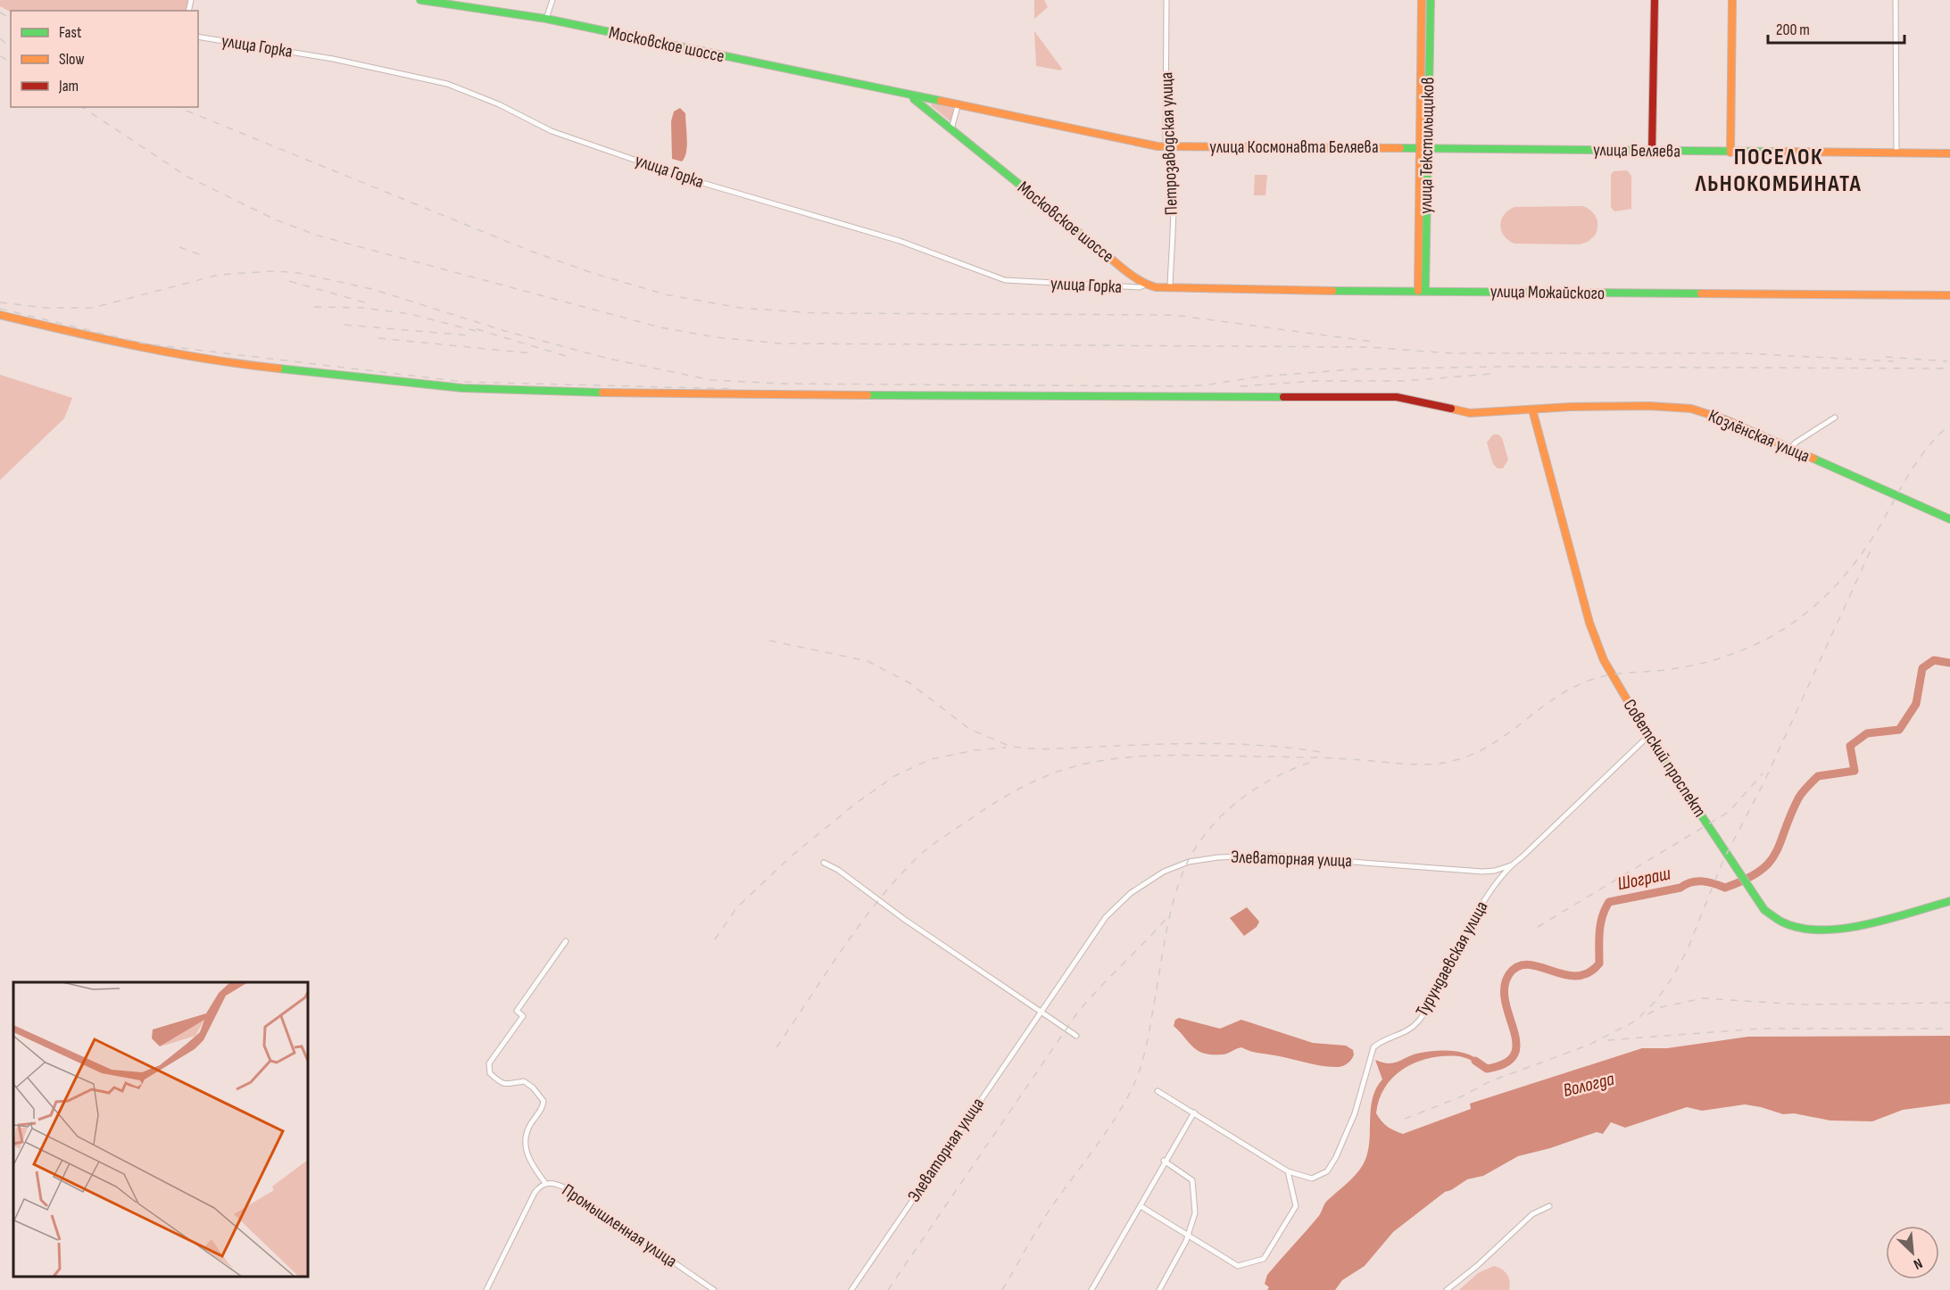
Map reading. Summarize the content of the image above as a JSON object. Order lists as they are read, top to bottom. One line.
{"streets":{"street":["Московское шоссе","улица Горка","Петрозаводская улица","улица Текстильщиков","улица Космонавта Беляева","улица Беляева","улица Можайского","Козлёнская улица","Советский проспект","Элеваторная улица","Турундаевская улица","Промышленная улица"]},"crossings":[["Московское шоссе","улица Горка"],["Московское шоссе","Петрозаводская улица"],["Московское шоссе","улица Космонавта Беляева"],["Московское шоссе","улица Можайского"],["улица Горка","улица Можайского"],["Петрозаводская улица","улица Космонавта Беляева"],["Петрозаводская улица","улица Можайского"],["улица Текстильщиков","улица Космонавта Беляева"],["улица Текстильщиков","улица Беляева"],["улица Текстильщиков","улица Можайского"],["улица Космонавта Беляева","улица Беляева"],["Козлёнская улица","Советский проспект"],["Советский проспект","Турундаевская улица"],["Элеваторная улица","Турундаевская улица"]],"districts":["ПОСЕЛОК ЛЬНОКОМБИНАТА"],"water":["Шограш","Вологда"],"legend":["Fast","Slow","Jam"],"scale_bar":"200 m","north":"bottom right"}
